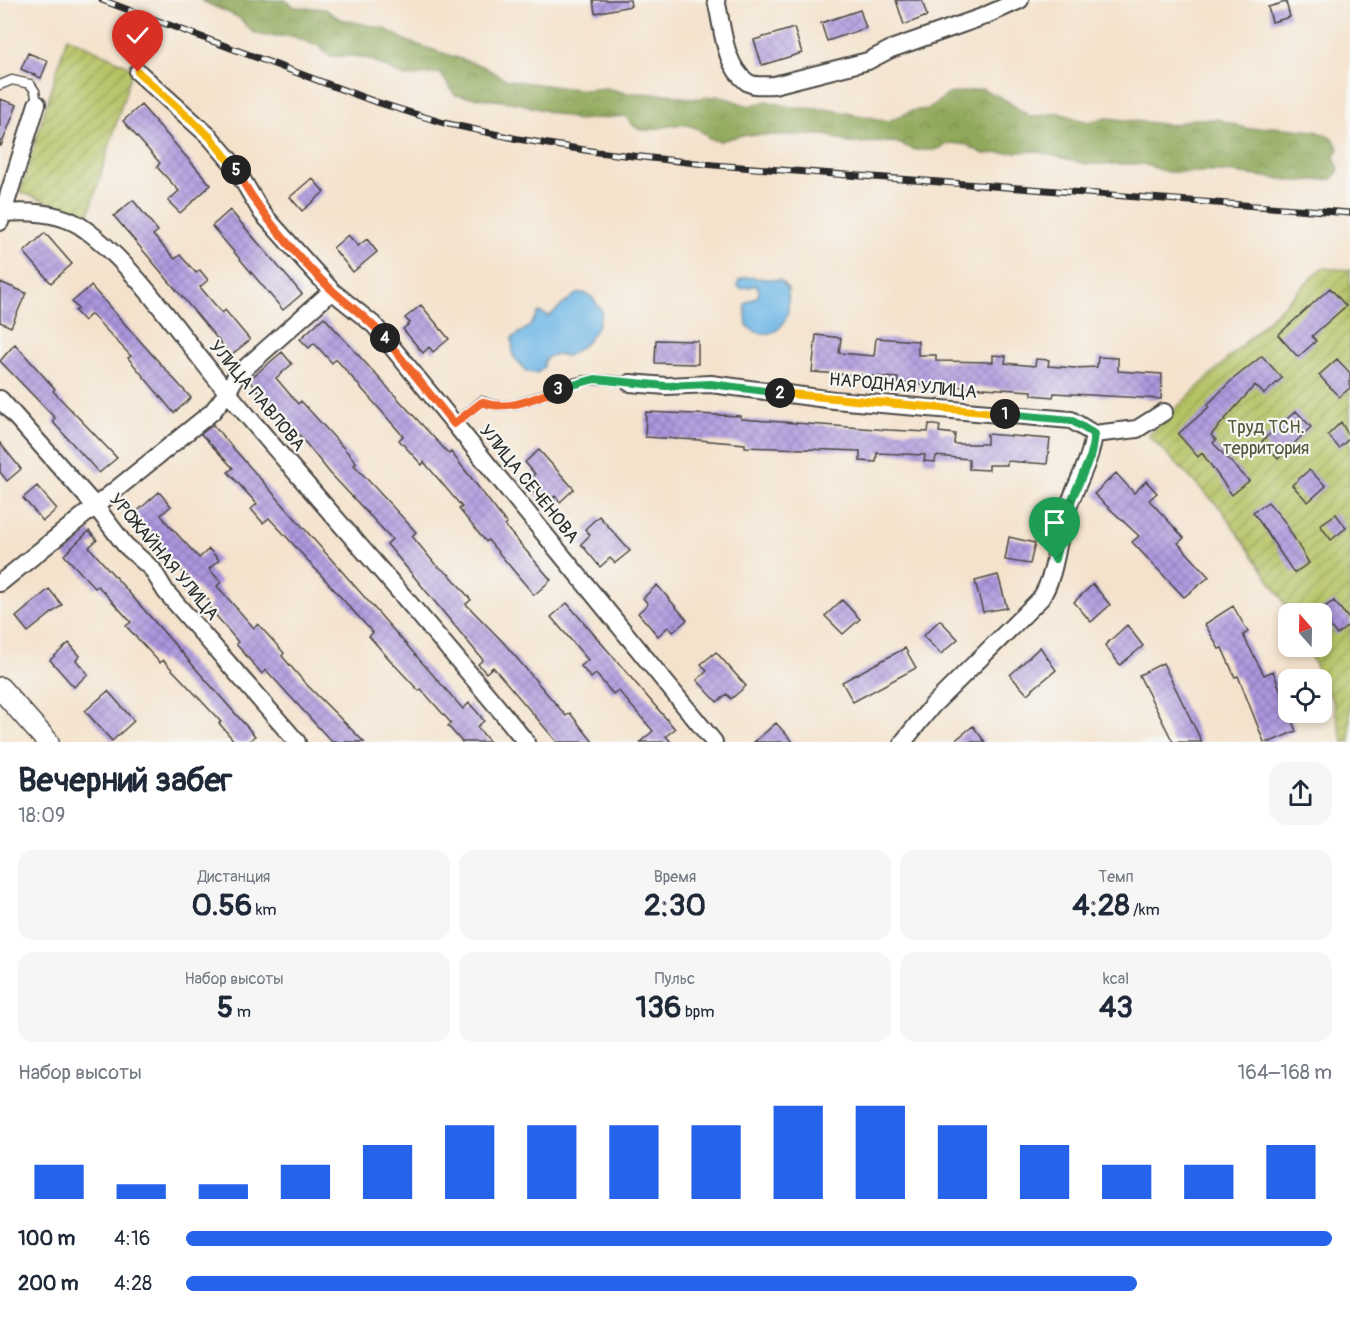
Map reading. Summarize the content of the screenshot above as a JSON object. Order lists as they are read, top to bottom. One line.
{"streets":{"street":["НАРОДНАЯ УЛИЦА","УЛИЦА ПАВЛОВА","УЛИЦА СЕЧЕНОВА","УРОЖАЙНАЯ УЛИЦА"]},"parks":["Труд ТСН. территория"],"north":"top","page":{"pins":["5","4","3","2","1"],"heading":["Вечерний забег","18:09"],"stats":[["Дистанция","0.56 km"],["Время","2:30"],["Темп","4:28 /km"],["Набор высоты","5 m"],["Пульс","136 bpm"],["kcal","43"]],"chart":["Набор высоты","164–168 m"],"list":[{"name":"100 m","note":"4:16"},{"name":"200 m","note":"4:28"}]}}
